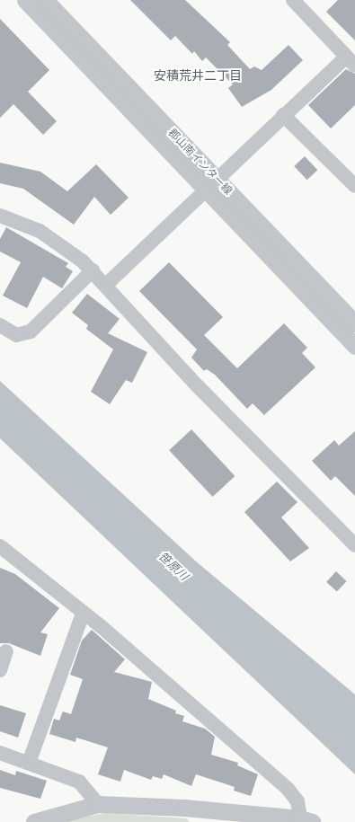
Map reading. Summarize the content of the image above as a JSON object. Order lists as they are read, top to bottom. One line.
{"streets":{"street":["郡山南インター線"]},"districts":["安積荒井二丁目"],"water":["笹原川"]}
